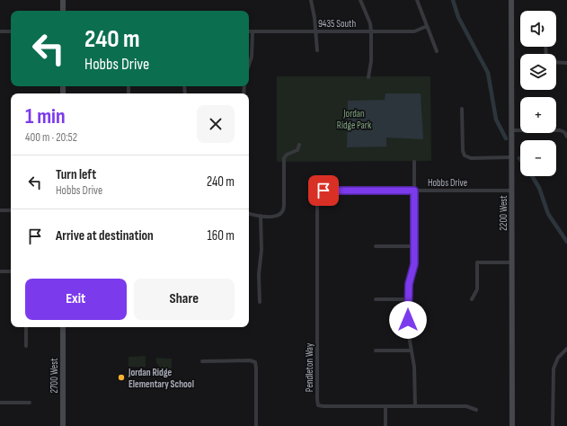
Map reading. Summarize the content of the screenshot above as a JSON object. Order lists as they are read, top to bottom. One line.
{"streets":{"street":["9435 South","Hobbs Drive","2200 West","Pendleton Way","2700 West"]},"crossings":[["Hobbs Drive","2200 West"],["Hobbs Drive","Pendleton Way"]],"parks":["Jordan Ridge Park"],"places":["Jordan Ridge Elementary School"],"page":{"map_buttons":["+","−"],"turn":["240 m","Hobbs Drive"],"heading":["1 min","400 m · 20:52"],"list":[{"name":"Turn left","note":"Hobbs Drive","value":"240 m"},{"name":"Arrive at destination","value":"160 m"}],"buttons":["Exit","Share"]}}
